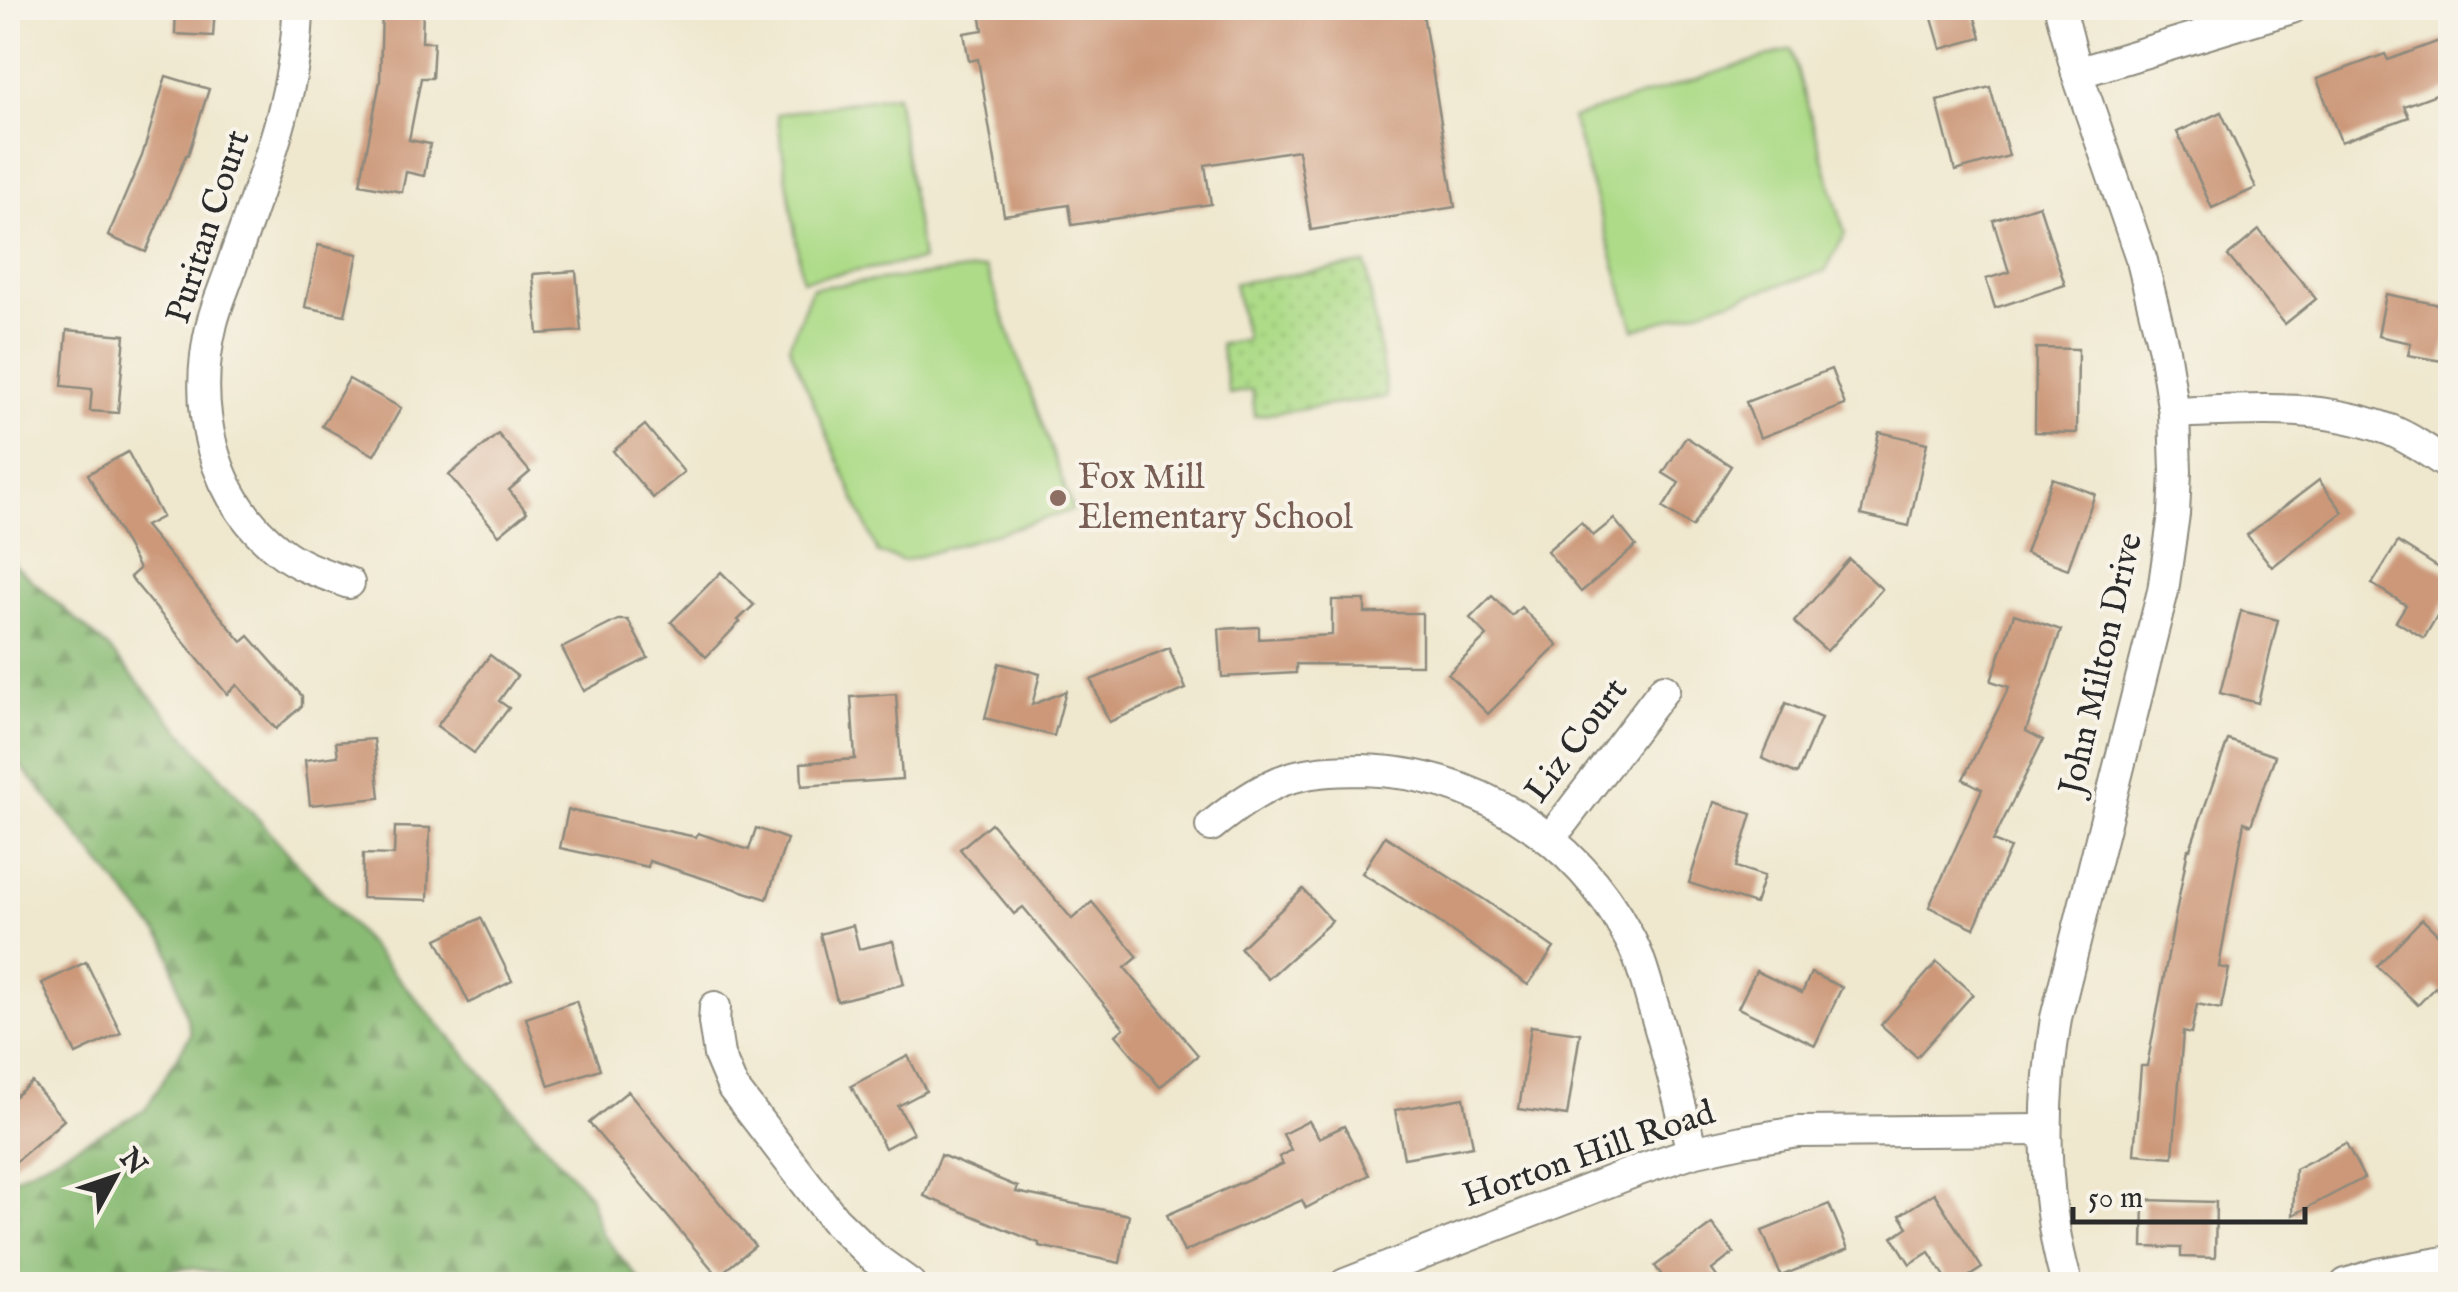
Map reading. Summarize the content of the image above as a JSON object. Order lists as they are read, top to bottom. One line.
{"streets":{"street":["Puritan Court","John Milton Drive","Liz Court","Horton Hill Road"]},"crossings":[["John Milton Drive","Horton Hill Road"]],"places":["Fox Mill Elementary School"],"scale_bar":"50 m","north":"top right"}
